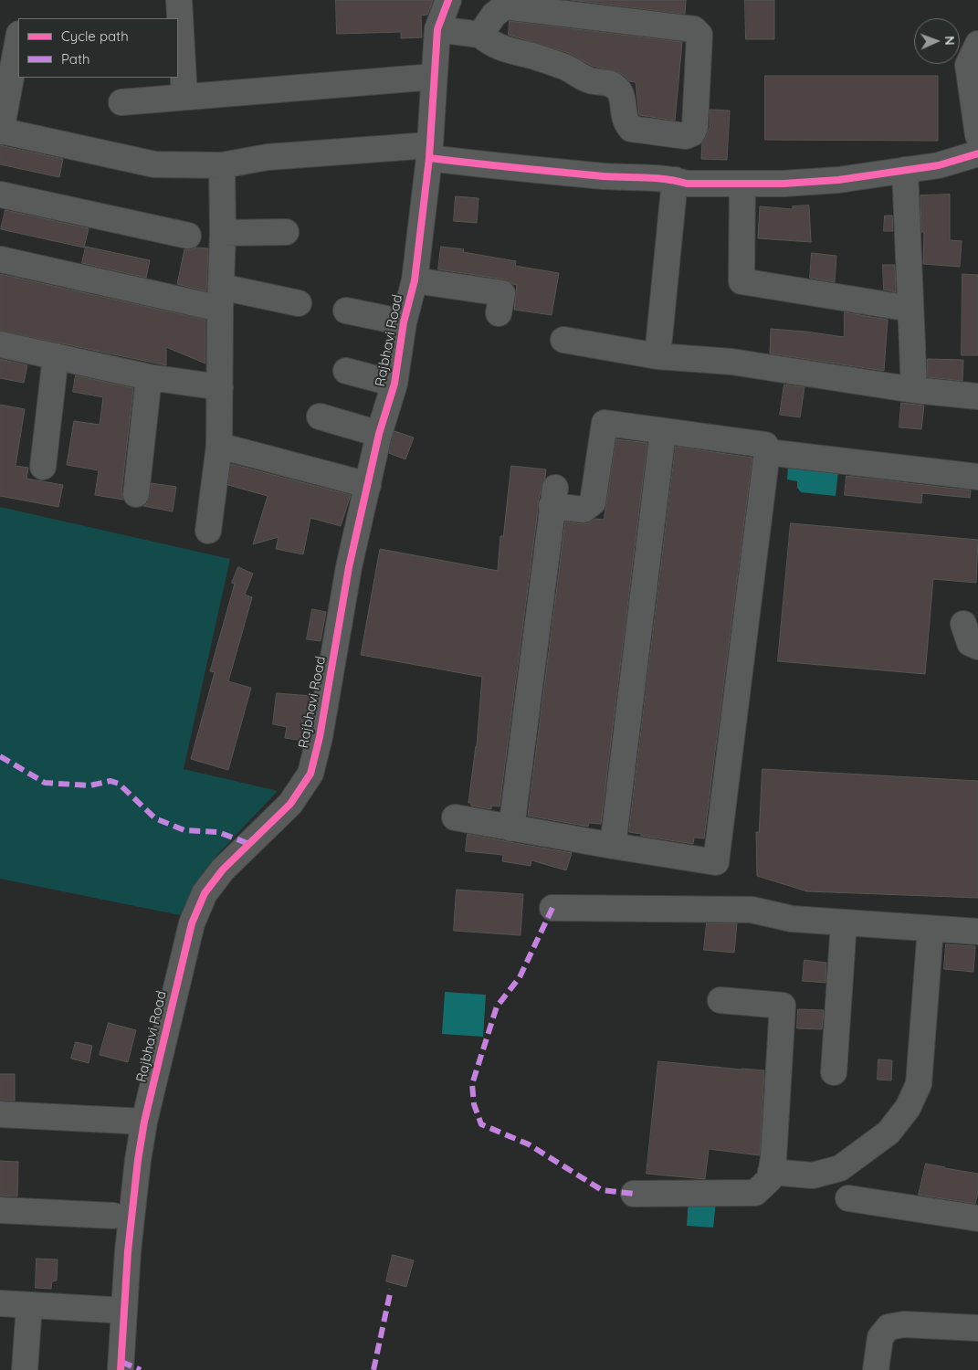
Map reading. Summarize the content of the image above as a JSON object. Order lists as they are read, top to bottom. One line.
{"streets":{"street":["Rajbhavi Road"]},"legend":["Cycle path","Path"],"north":"right"}
